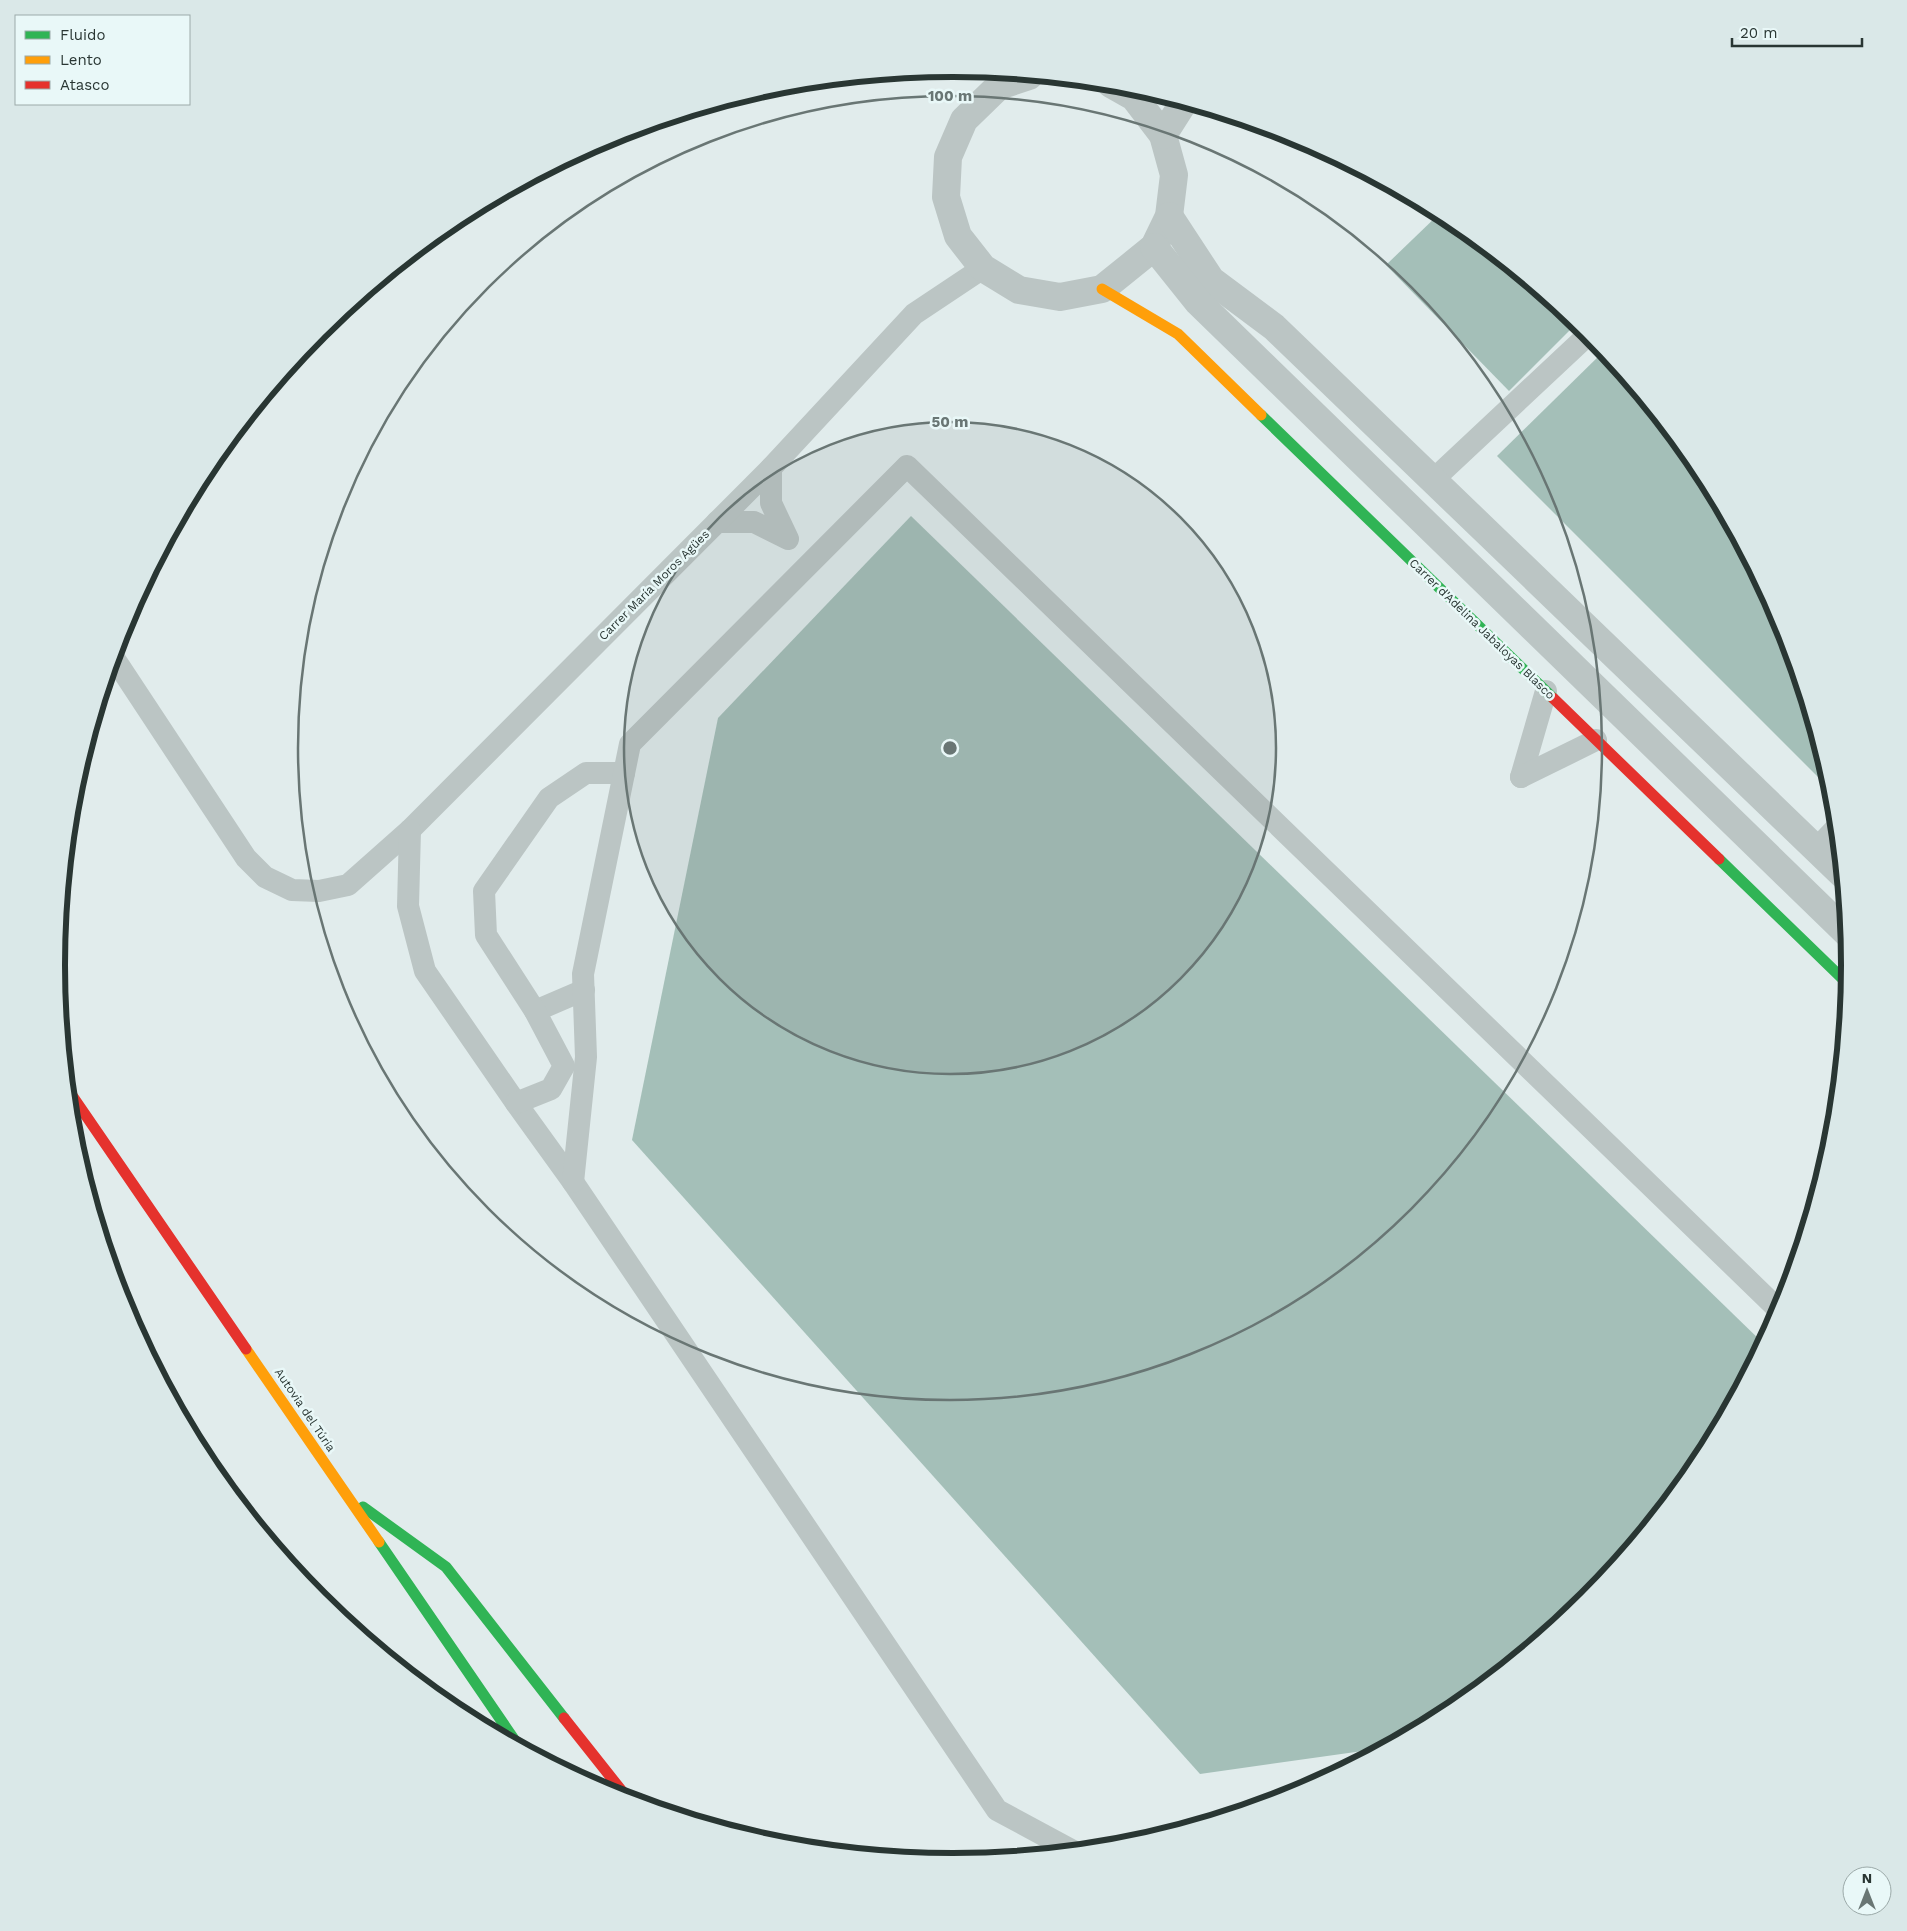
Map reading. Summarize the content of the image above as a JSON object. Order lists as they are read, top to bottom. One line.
{"streets":{"main road":["Carrer d'Adelina Jabaloyas Blasco","Autovia del Túria"],"lane":["Carrer María Moros Agües"]},"legend":["Fluido","Lento","Atasco"],"scale_bar":"20 m","north":"top","rings":["100 m","50 m"]}
